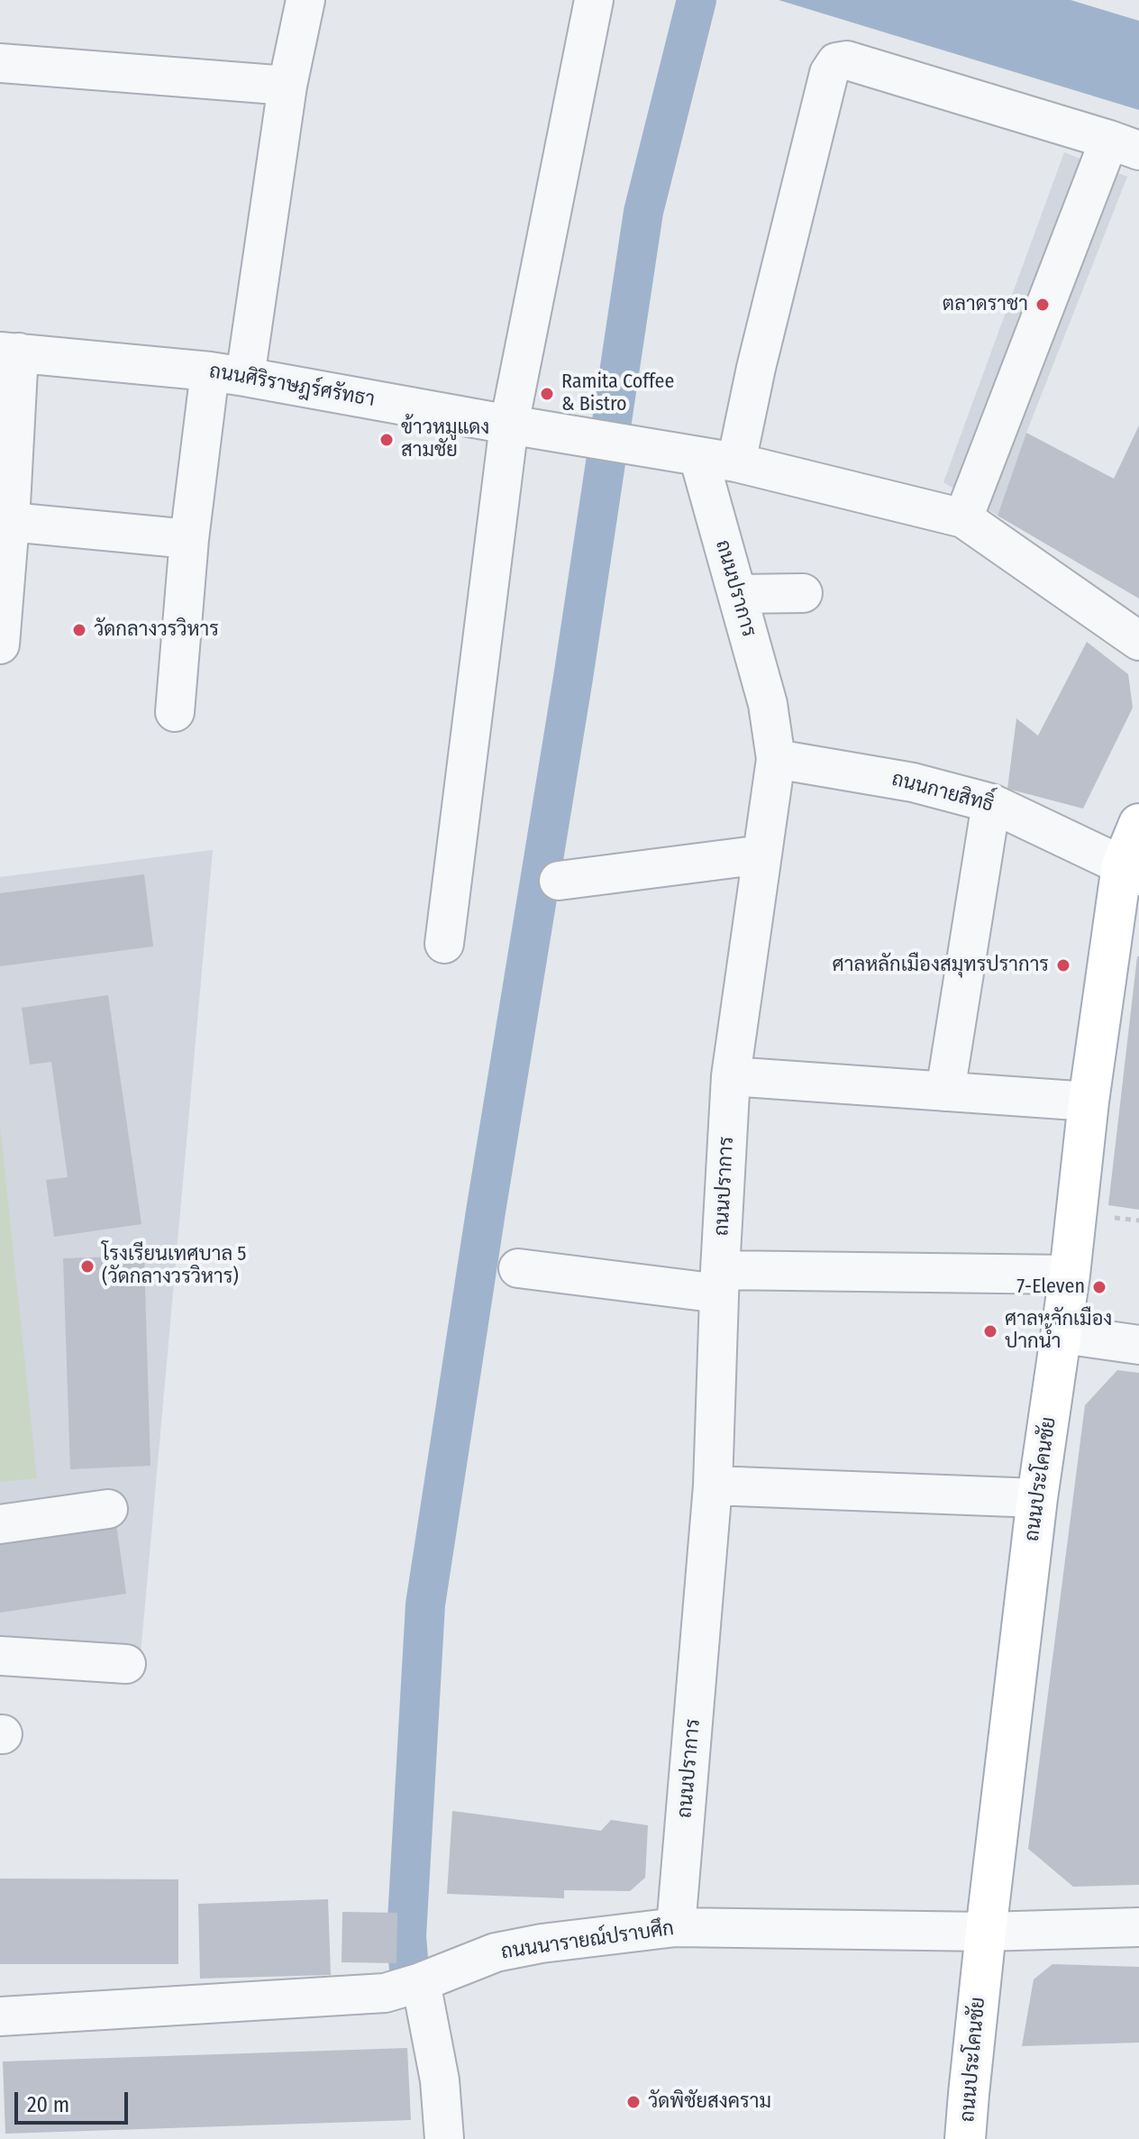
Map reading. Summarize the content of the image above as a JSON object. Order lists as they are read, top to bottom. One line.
{"streets":{"main road":["ถนนประโคนชัย"],"street":["ถนนศิริราษฎร์ศรัทธา","ถนนปราการ","ถนนกายสิทธิ์","ถนนนารายณ์ปราบศึก"]},"crossings":[["ถนนศิริราษฎร์ศรัทธา","ถนนปราการ"],["ถนนปราการ","ถนนกายสิทธิ์"],["ถนนปราการ","ถนนนารายณ์ปราบศึก"],["ถนนกายสิทธิ์","ถนนประโคนชัย"],["ถนนประโคนชัย","ถนนนารายณ์ปราบศึก"]],"places":["ตลาดราชา","Ramita Coffee & Bistro","ข้าวหมูแดง สามชัย","วัดกลางวรวิหาร","ศาลหลักเมืองสมุทรปราการ","โรงเรียนเทศบาล 5 (วัดกลางวรวิหาร)","7-Eleven","ศาลหลักเมือง ปากน้ำ","วัดพิชัยสงคราม"],"scale_bar":"20 m"}
